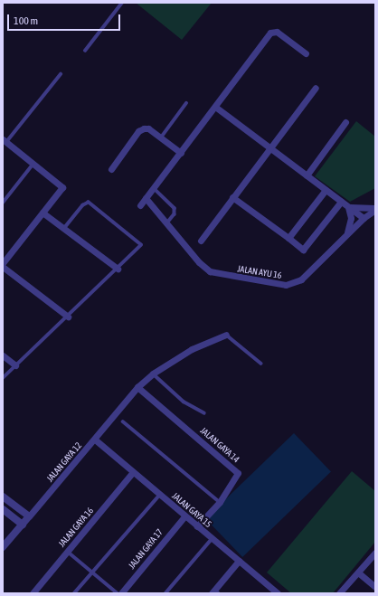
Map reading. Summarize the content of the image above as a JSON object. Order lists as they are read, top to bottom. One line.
{"streets":{"street":["JALAN AYU 16","JALAN GAYA 14","JALAN GAYA 12","JALAN GAYA 15","JALAN GAYA 16","JALAN GAYA 17"]},"crossings":[["JALAN GAYA 14","JALAN GAYA 12"],["JALAN GAYA 14","JALAN GAYA 15"],["JALAN GAYA 12","JALAN GAYA 15"],["JALAN GAYA 15","JALAN GAYA 16"],["JALAN GAYA 15","JALAN GAYA 17"]],"scale_bar":"100 m"}
